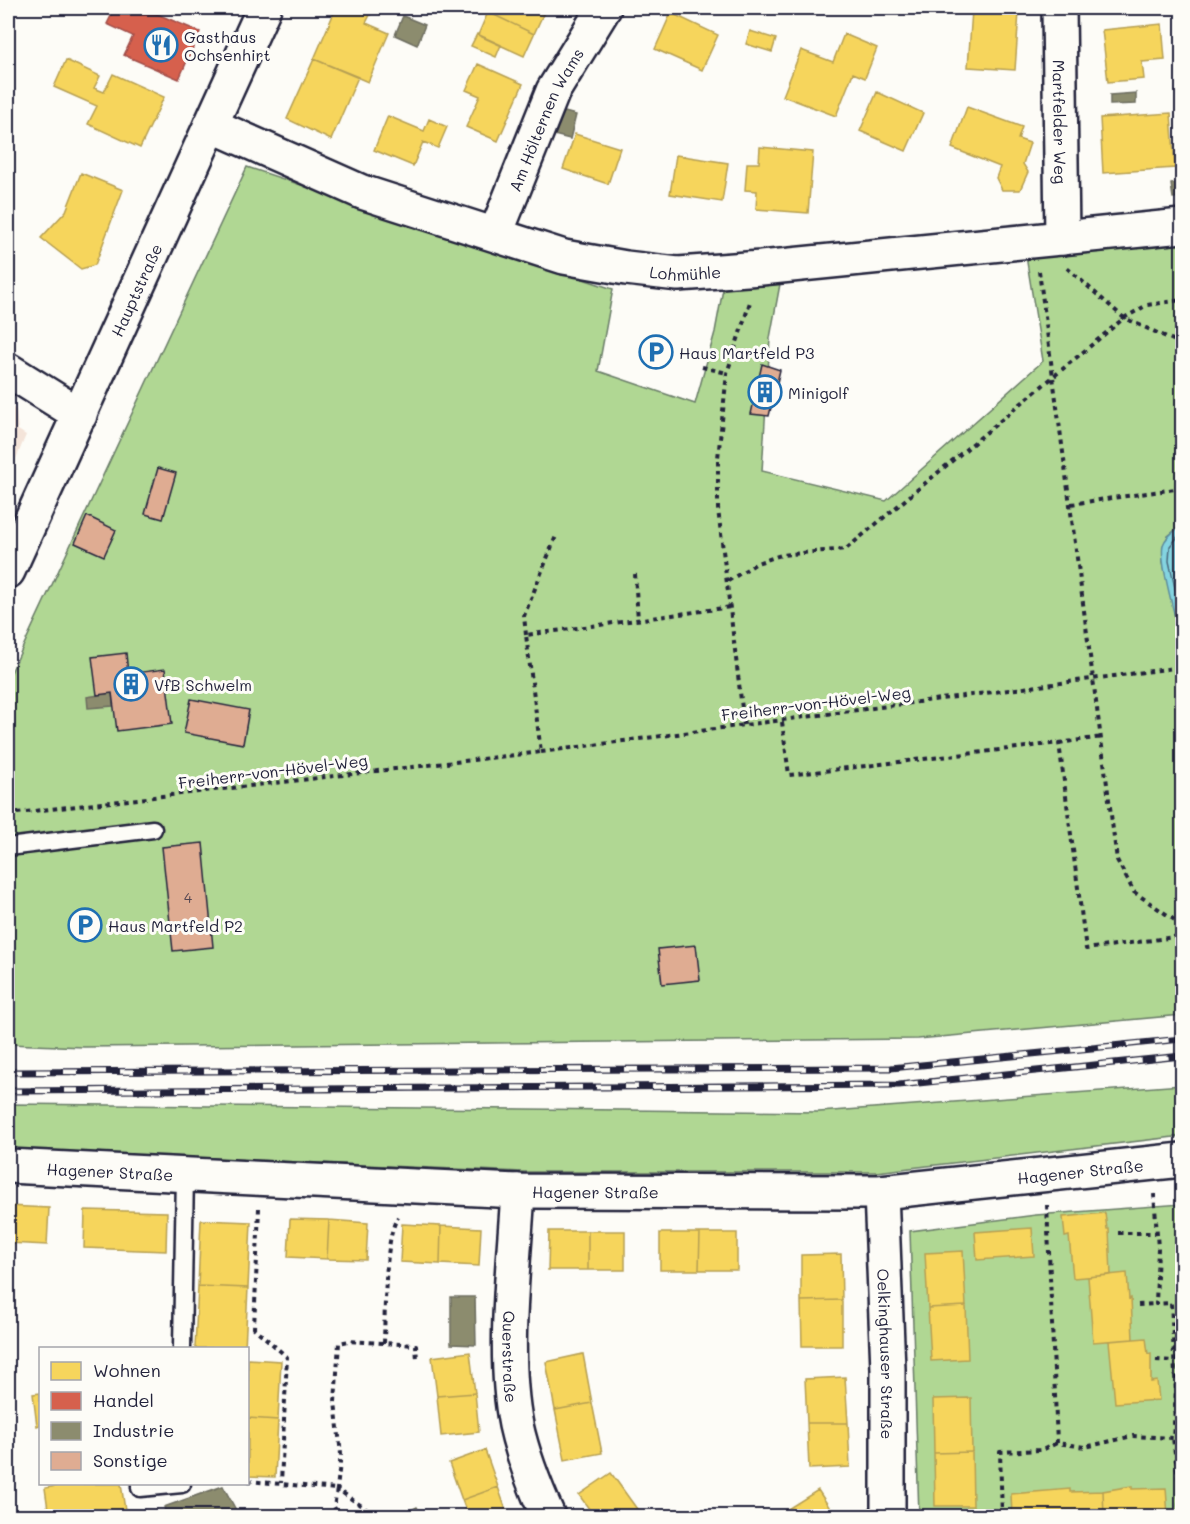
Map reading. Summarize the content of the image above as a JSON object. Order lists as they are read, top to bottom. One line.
{"streets":{"street":["Am Hölternen Wams","Martfelder Weg","Lohmühle","Hauptstraße","Hagener Straße","Oelkinghauser Straße","Querstraße"],"path":["Freiherr-von-Hövel-Weg"]},"crossings":[["Am Hölternen Wams","Lohmühle"],["Martfelder Weg","Lohmühle"],["Lohmühle","Hauptstraße"],["Hagener Straße","Oelkinghauser Straße"],["Hagener Straße","Querstraße"]],"places":{"restaurant":["Gasthaus Ochsenhirt"],"parking":["Haus Martfeld P3","Haus Martfeld P2"],"building":["Minigolf","VfB Schwelm"]},"house_numbers":["4"],"legend":["Wohnen","Handel","Industrie","Sonstige"]}
